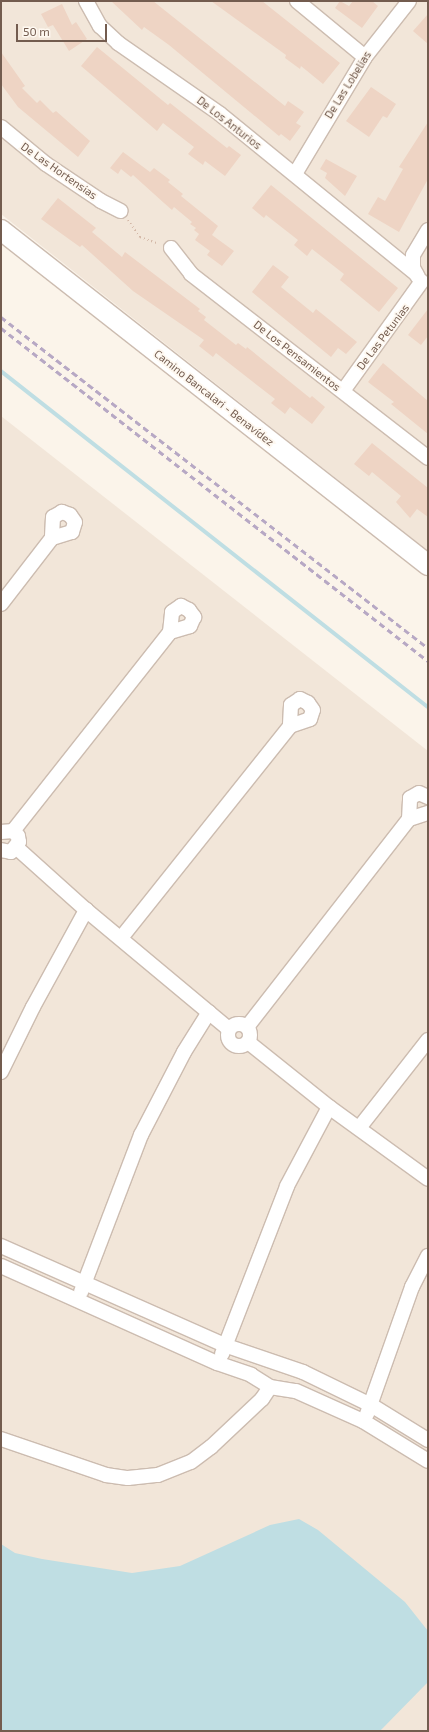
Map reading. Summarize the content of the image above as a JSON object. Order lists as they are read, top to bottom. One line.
{"streets":{"main road":["Camino Bancalari - Benavídez"],"street":["De Las Lobelias","De Los Anturios","De Las Hortensias","De Las Petunias","De Los Pensamientos"]},"crossings":[["De Las Lobelias","De Los Anturios"],["De Los Anturios","De Las Petunias"],["De Las Petunias","De Los Pensamientos"]],"scale_bar":"50 m"}
